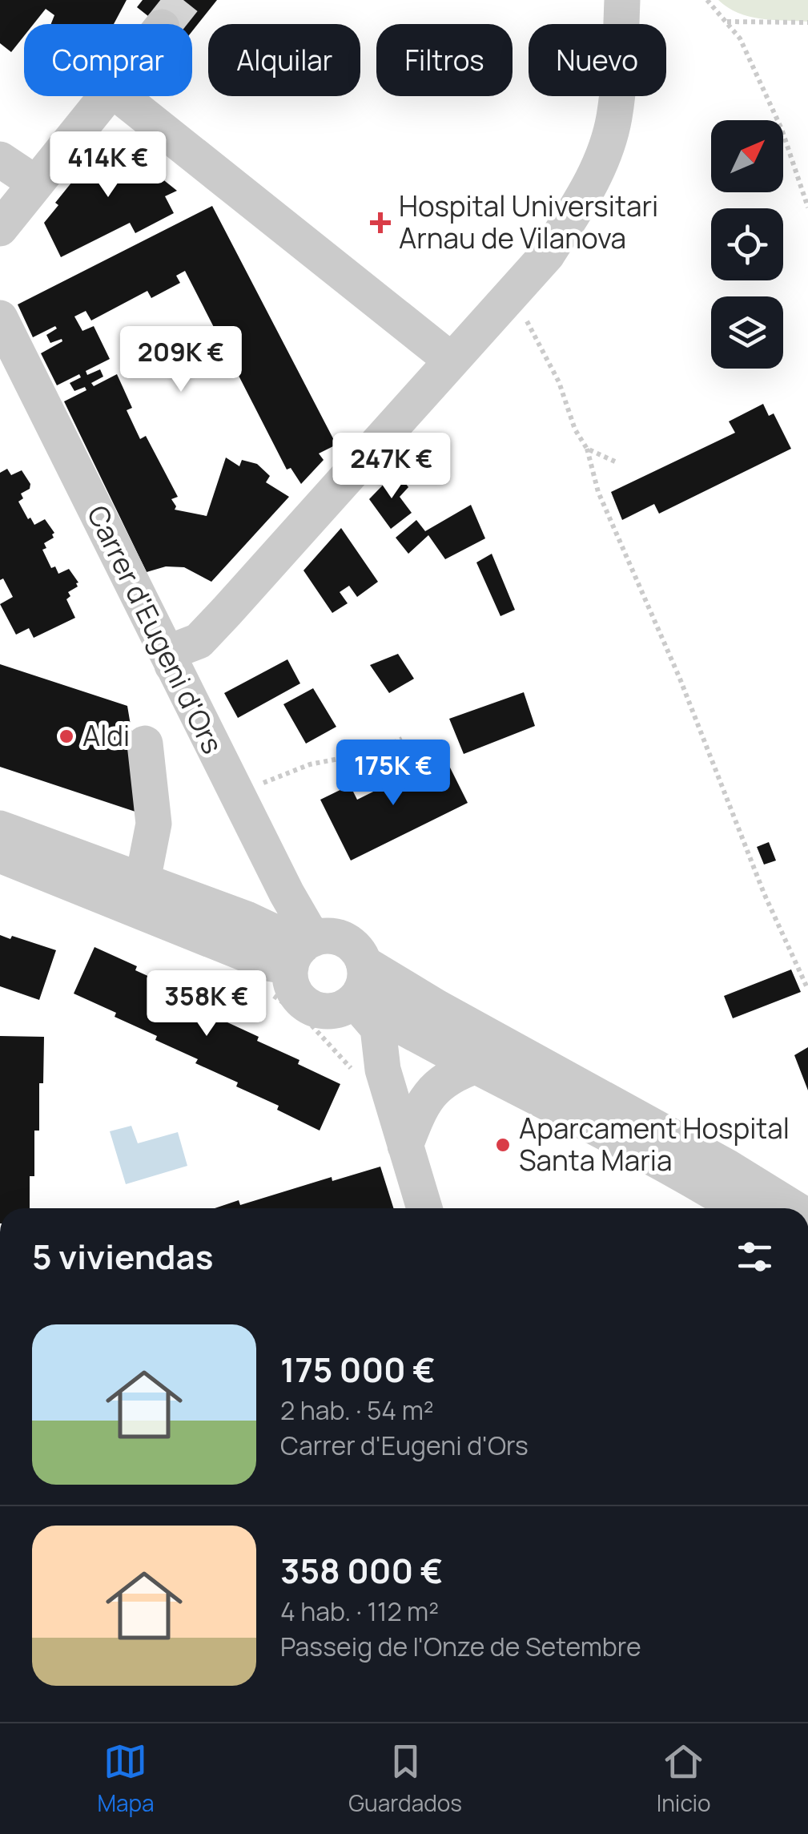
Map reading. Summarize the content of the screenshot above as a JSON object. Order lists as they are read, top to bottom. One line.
{"streets":{"street":["Carrer d'Eugeni d'Ors"]},"places":{"health":["Hospital Universitari Arnau de Vilanova"],"other":["Aldi","Aparcament Hospital Santa Maria"]},"north":"top right","page":{"chip":["Comprar","Alquilar","Filtros","Nuevo"],"price":["414K €","209K €","247K €","175K €","358K €"],"heading":"5 viviendas","list":[{"name":"175 000 €","note":"2 hab. · 54 m² · Carrer d'Eugeni d'Ors"},{"name":"358 000 €","note":"4 hab. · 112 m² · Passeig de l'Onze de Setembre"}],"tabs":["Mapa","Guardados","Inicio"]}}
